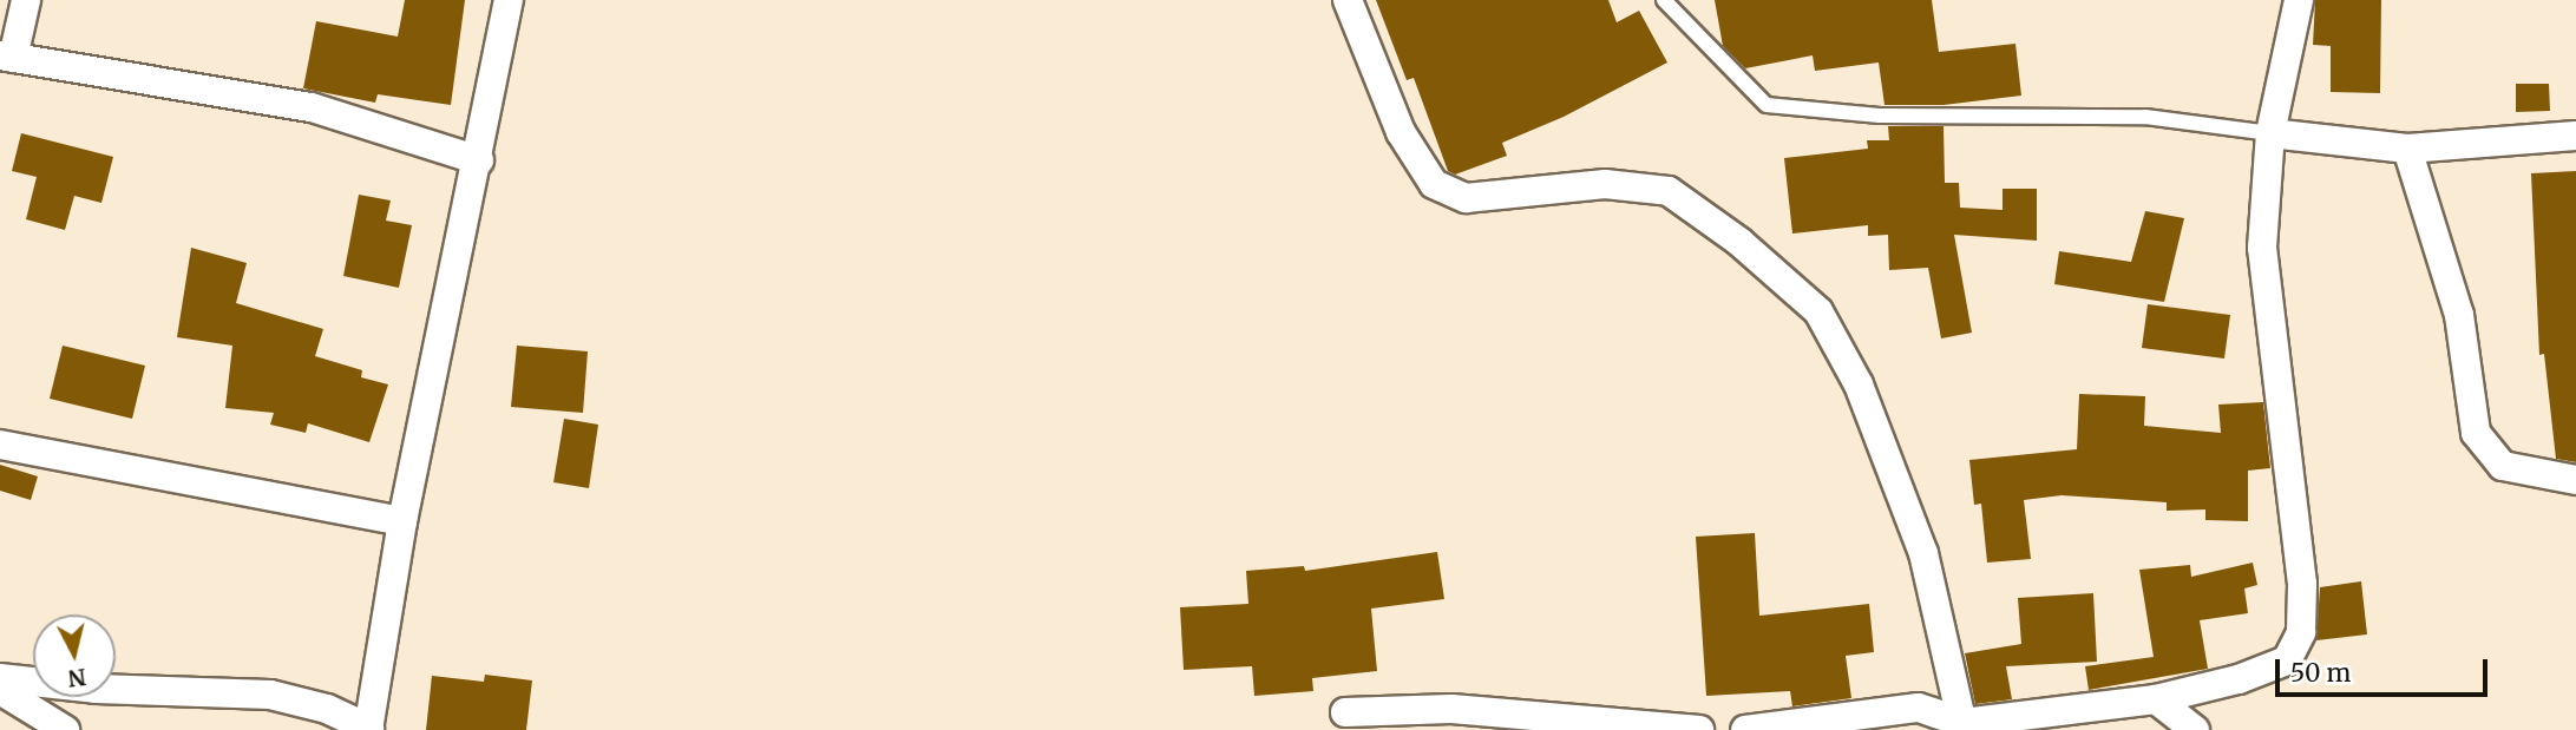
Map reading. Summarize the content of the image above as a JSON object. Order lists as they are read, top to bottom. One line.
{"scale_bar":"50 m","north":"bottom"}
